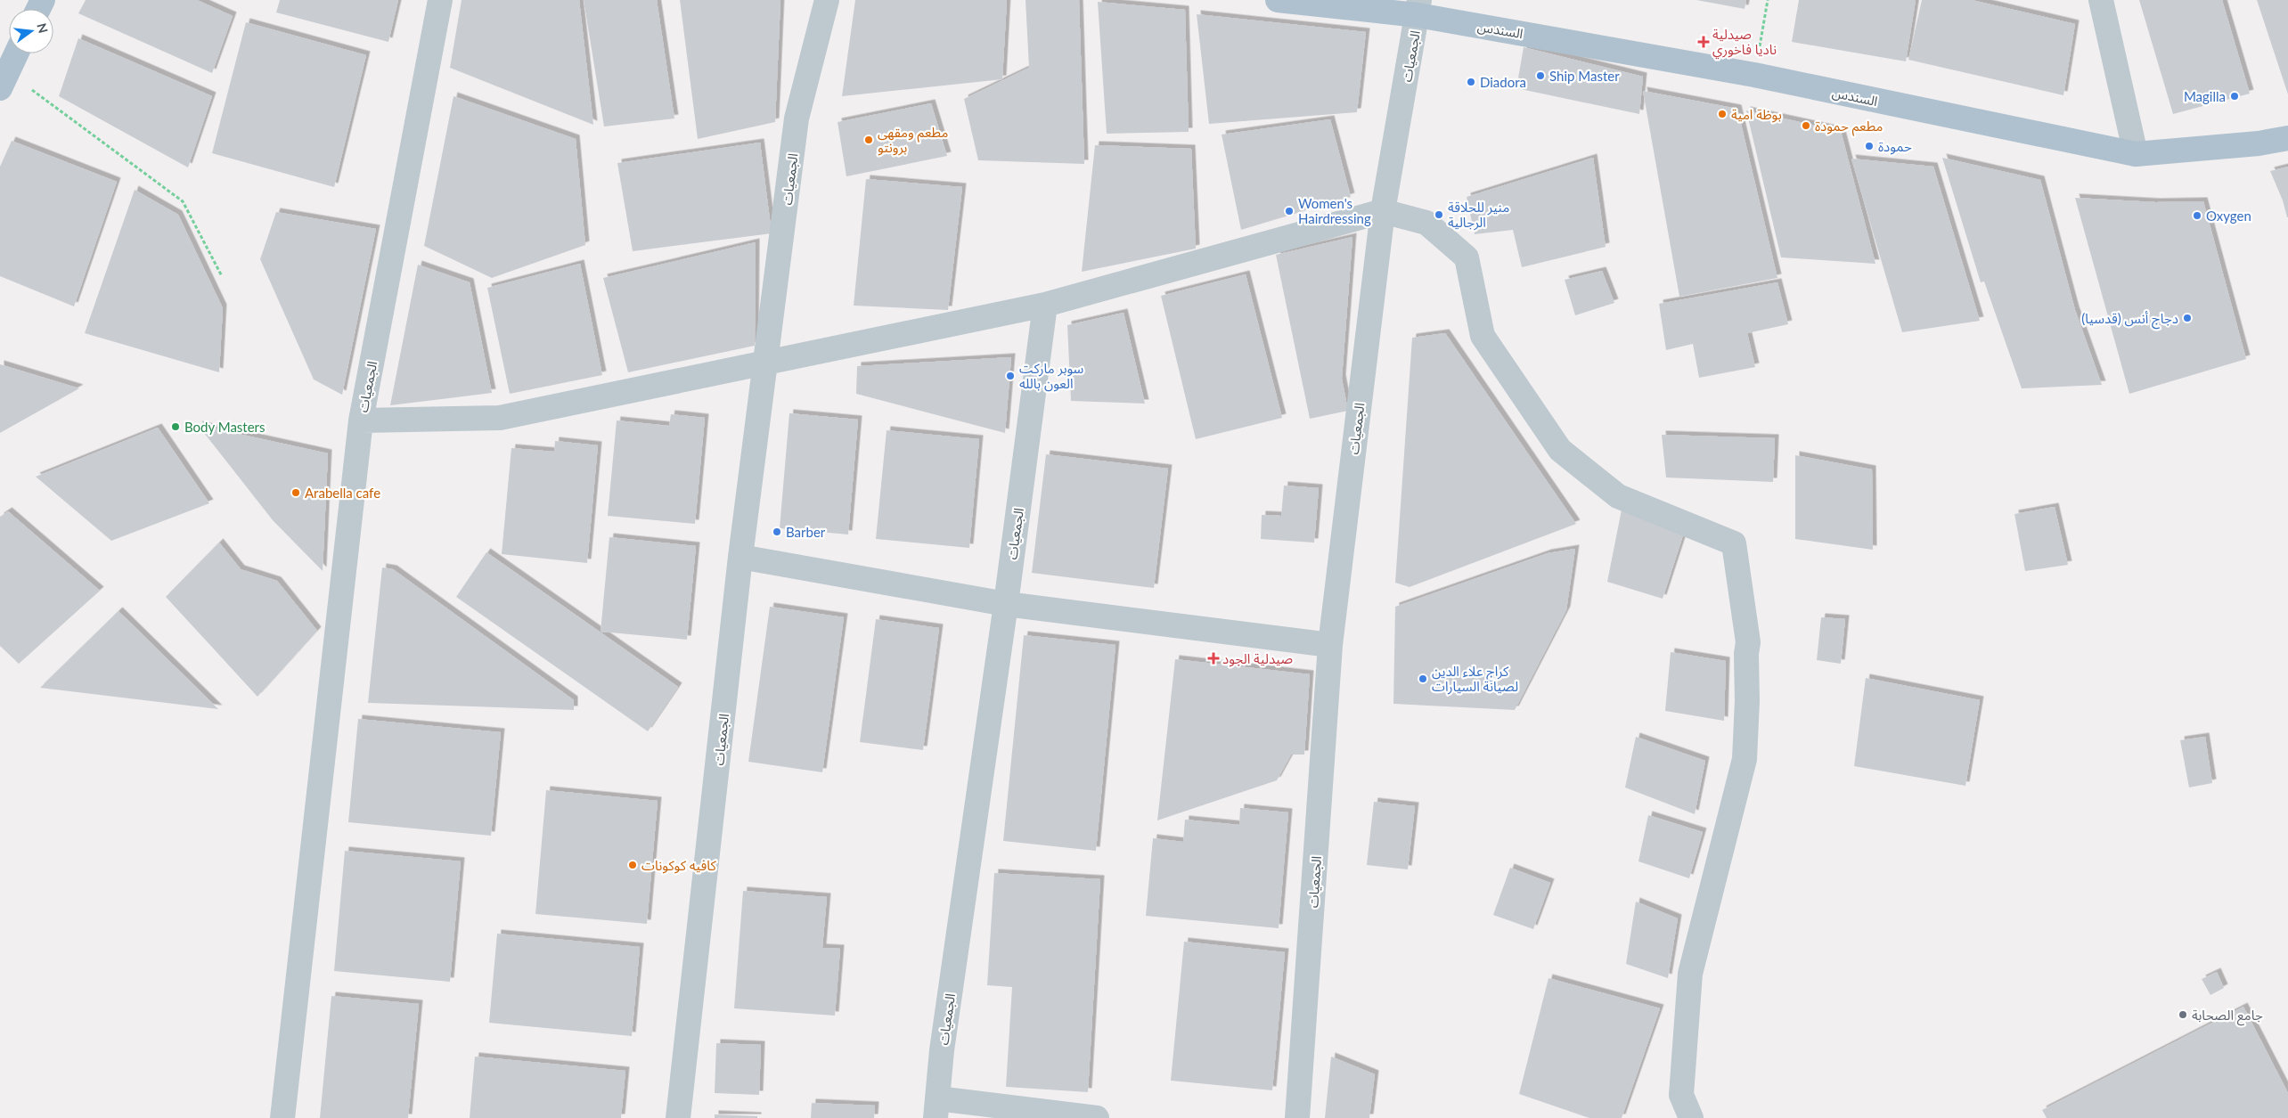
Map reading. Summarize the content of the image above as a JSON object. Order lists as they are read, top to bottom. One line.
{"streets":{"main road":["السندس","الجمعيات"]},"crossings":[["السندس","الجمعيات"]],"places":{"health":["صيدلية ناديا فاخوري","صيدلية الجود"],"other":["Ship Master","Diadora","Magilla","بوظة امية","مطعم حمودة","مطعم ومقهى برونتو","حمودة","Women's Hairdressing","منير للحلاقة الرجالية","Oxygen","دجاج أنس (قدسيا)","سوبر ماركت العون بالله","Body Masters","Arabella cafe","Barber","كراج علاء الدين لصيانة السيارات","كافيه كوكونات","جامع الصحابة"]},"north":"right"}
